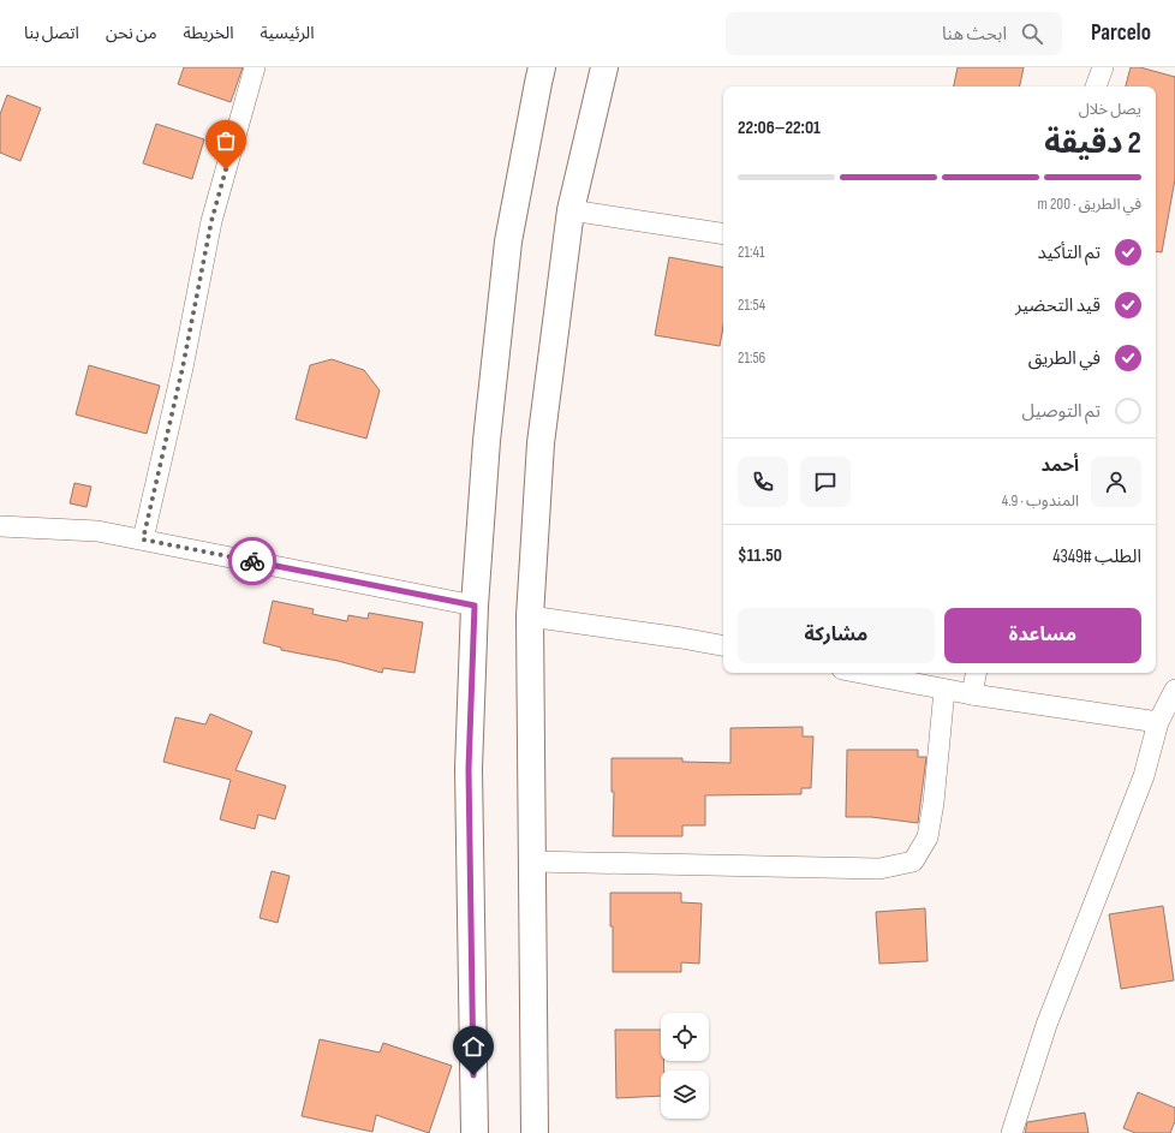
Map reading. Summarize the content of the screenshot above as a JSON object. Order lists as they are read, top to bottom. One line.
{"page":{"header":"Parcelo","search":"ابحث هنا","nav":["الرئيسية","الخريطة","من نحن","اتصل بنا"],"heading":["2 دقيقة","يصل خلال","22:01–22:06"],"panel":["أحمد","المندوب · 4.9","الطلب #4349","$11.50"],"bar":"في الطريق · 200 m","list":[["تم التأكيد","21:41"],["قيد التحضير","21:54"],["في الطريق","21:56"],"تم التوصيل"],"buttons":["مساعدة","مشاركة"]}}
